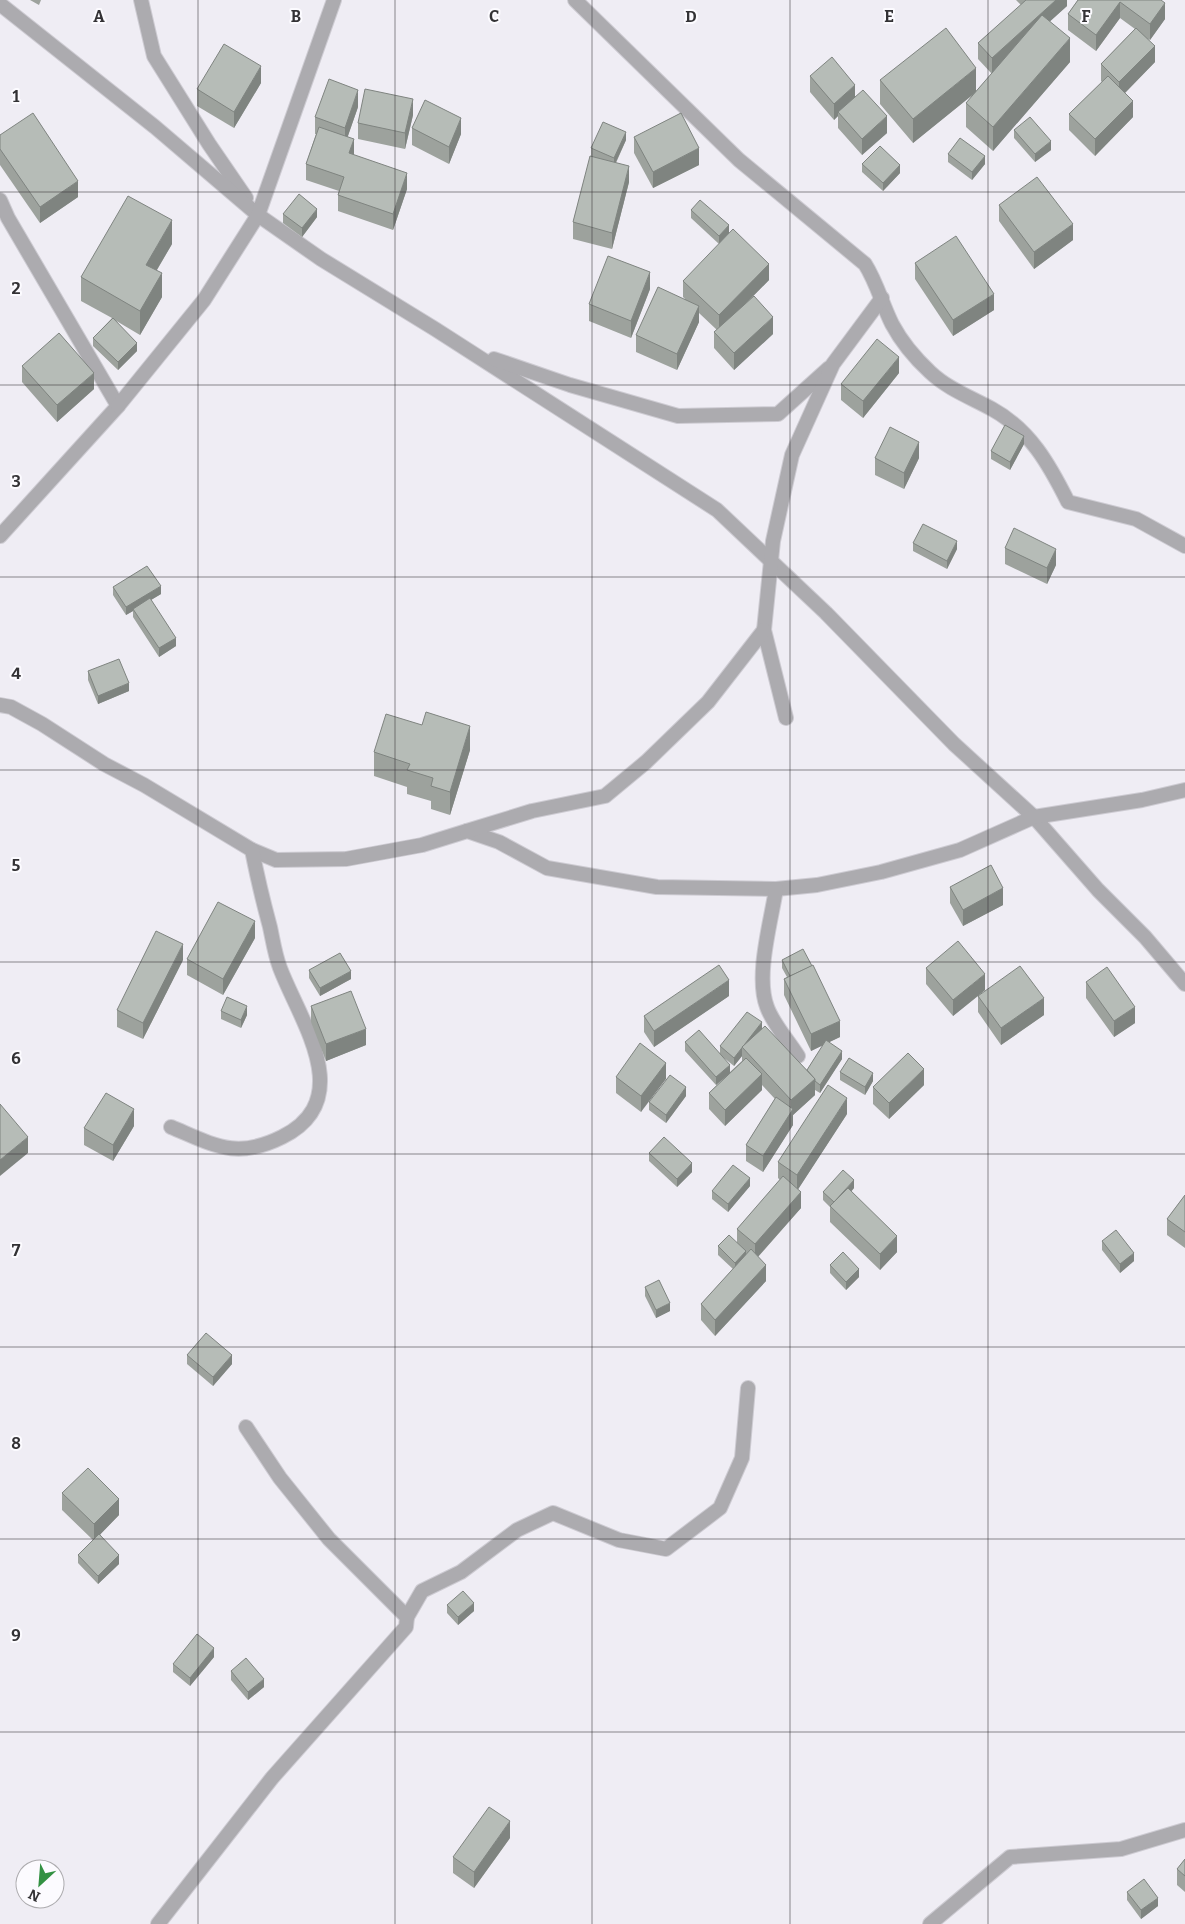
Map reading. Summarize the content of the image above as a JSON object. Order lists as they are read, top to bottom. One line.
{"north":"bottom left","grid":{"columns":["A","B","C","D","E","F"],"rows":["1","2","3","4","5","6","7","8","9"]}}
